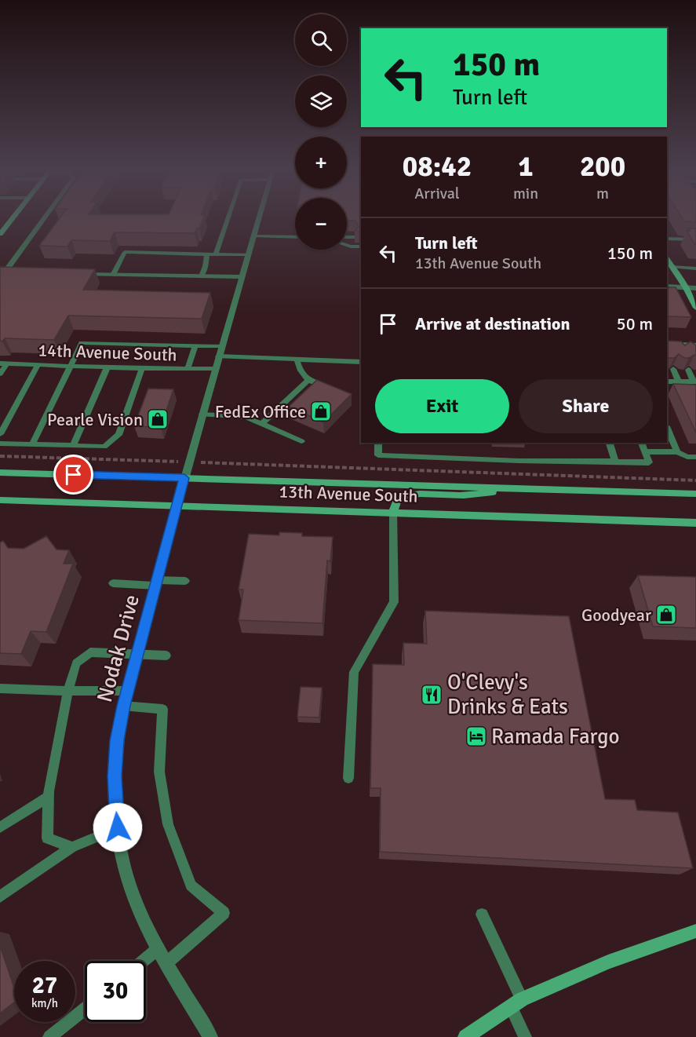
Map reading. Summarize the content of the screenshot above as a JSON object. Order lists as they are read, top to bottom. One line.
{"streets":{"main road":["13th Avenue South"],"street":["Nodak Drive"],"lane":["14th Avenue South"]},"crossings":[["14th Avenue South","Nodak Drive"],["13th Avenue South","Nodak Drive"]],"places":{"shop":["FedEx Office","Pearle Vision","Goodyear"],"restaurant":["O'Clevy's Drinks & Eats"],"hotel":["Ramada Fargo"]},"page":{"map_buttons":["+","−"],"turn":["150 m","Turn left"],"eta":["08:42","Arrival","1","min","200","m"],"list":[{"name":"Turn left","note":"13th Avenue South","value":"150 m"},{"name":"Arrive at destination","value":"50 m"}],"buttons":["Exit","Share"],"speed":"27 km/h","limit":"30"}}
